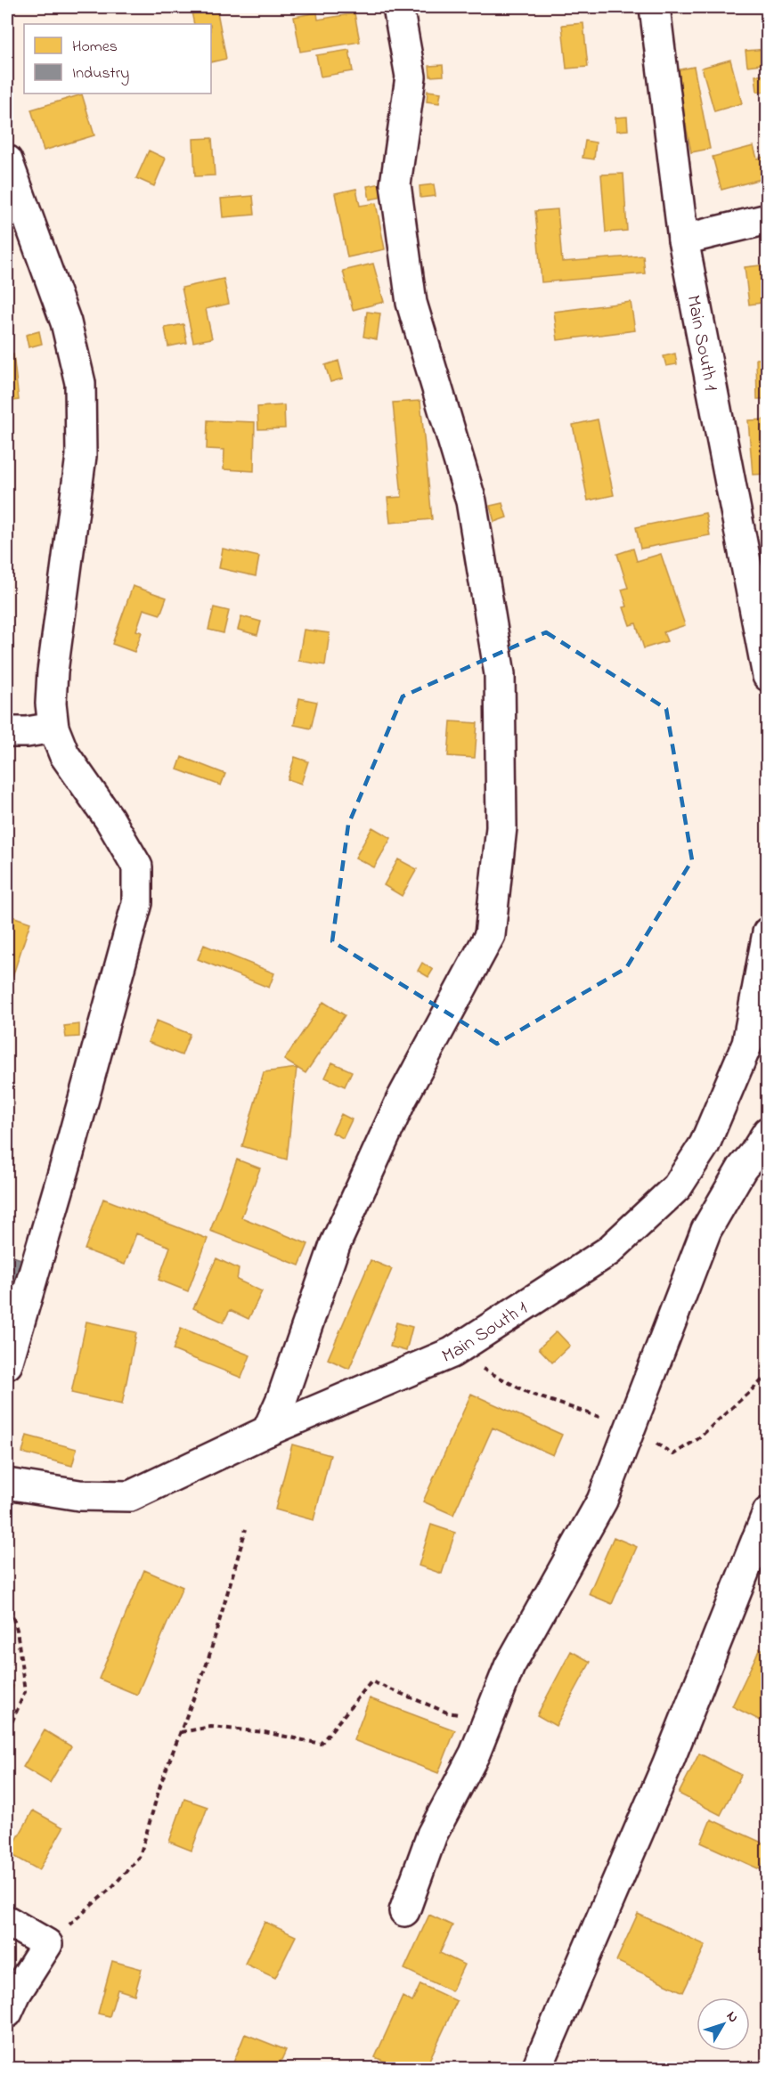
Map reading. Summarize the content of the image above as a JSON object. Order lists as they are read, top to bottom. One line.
{"streets":{"street":["Main South 1"]},"legend":["Homes","Industry"],"north":"top right"}
